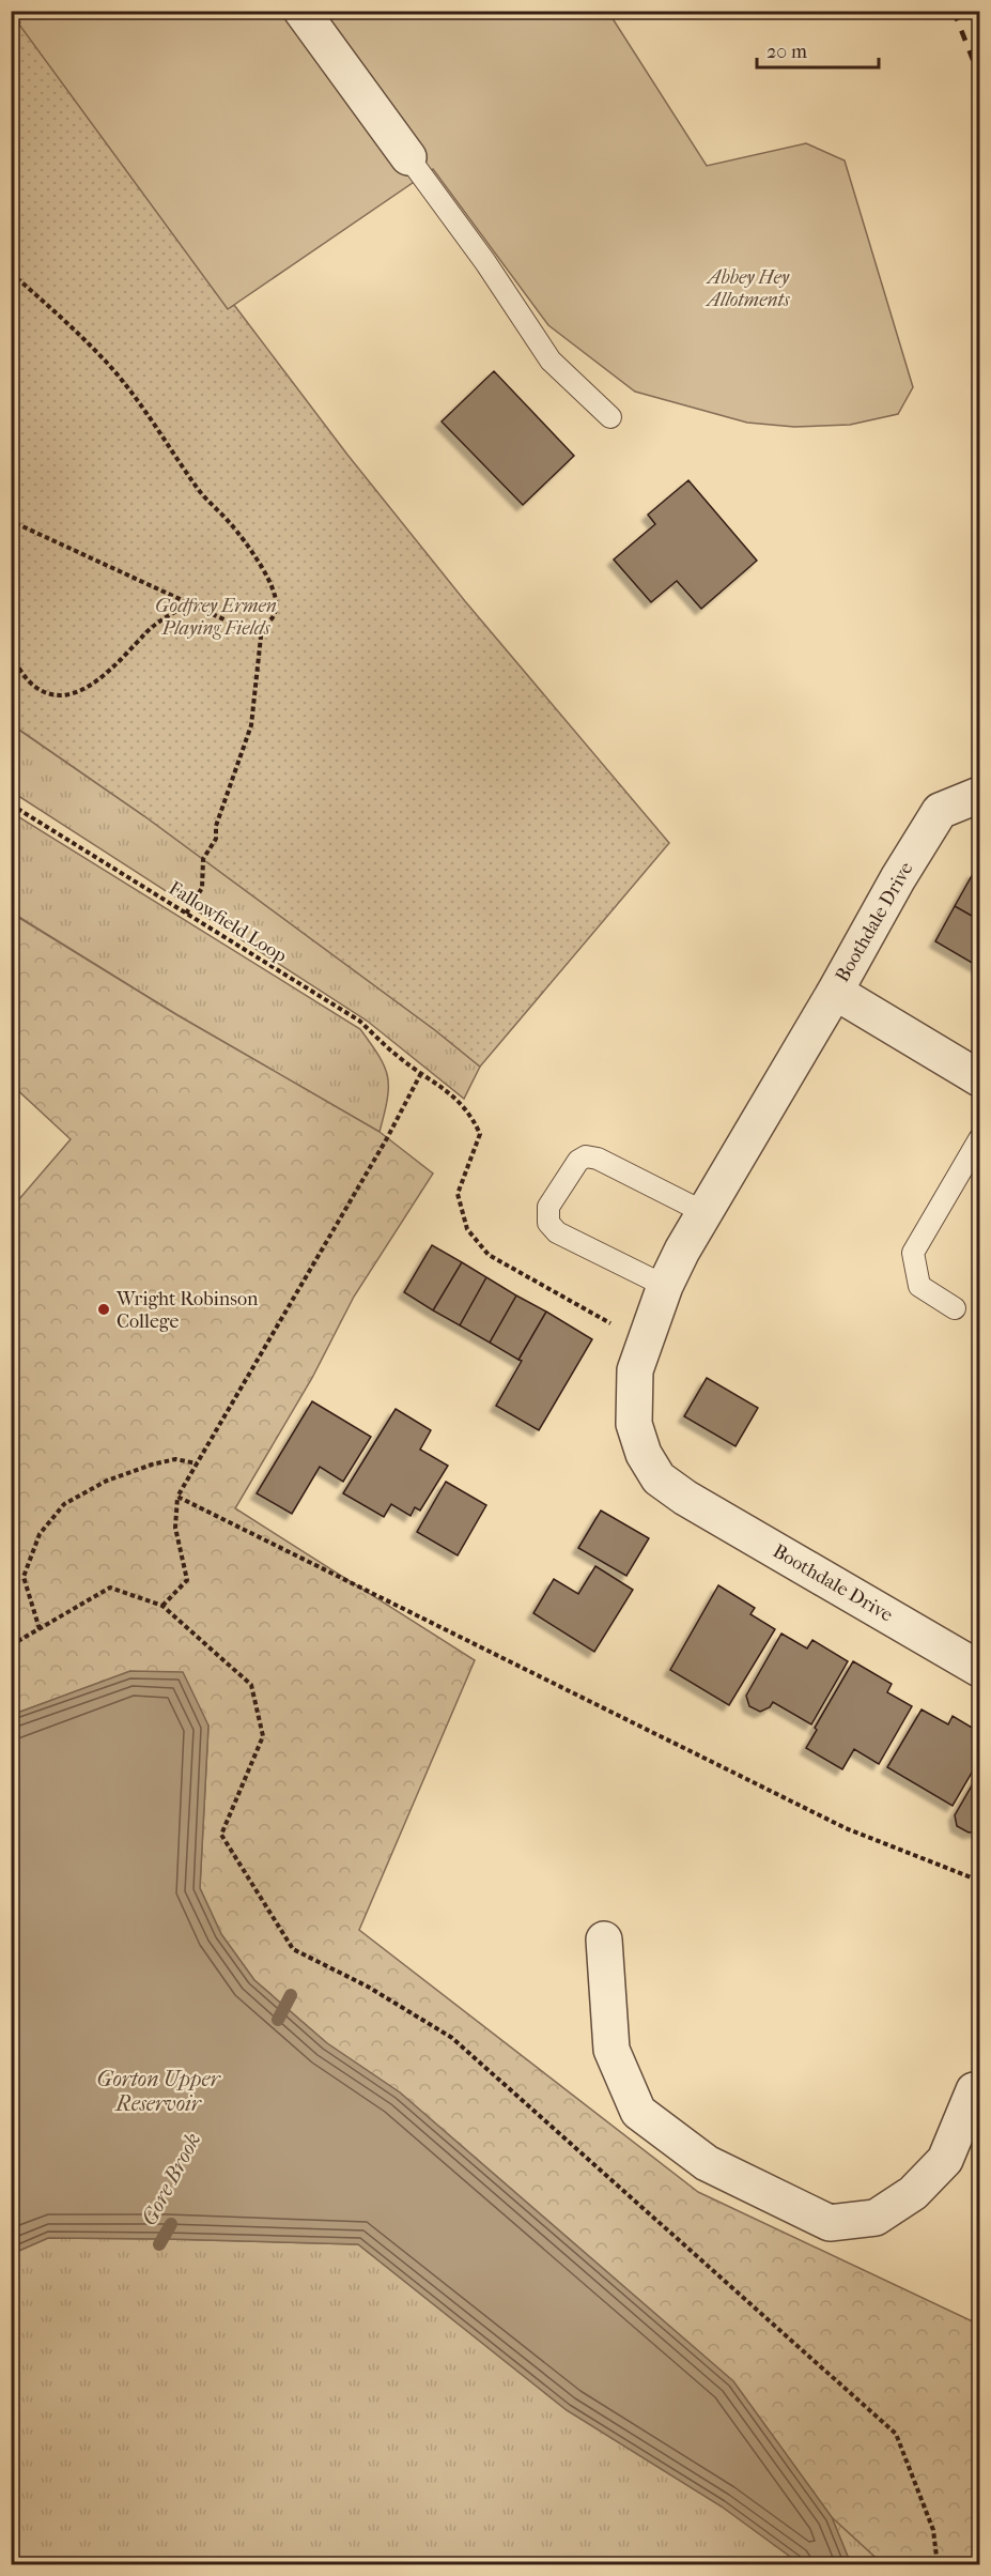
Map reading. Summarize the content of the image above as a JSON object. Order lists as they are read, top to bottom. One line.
{"streets":{"street":["Boothdale Drive"],"path":["Fallowfield Loop"]},"water":["Gorton Upper Reservoir","Gore Brook"],"parks":["Abbey Hey Allotments","Godfrey Ermen Playing Fields"],"places":["Wright Robinson College"],"scale_bar":"20 m"}
